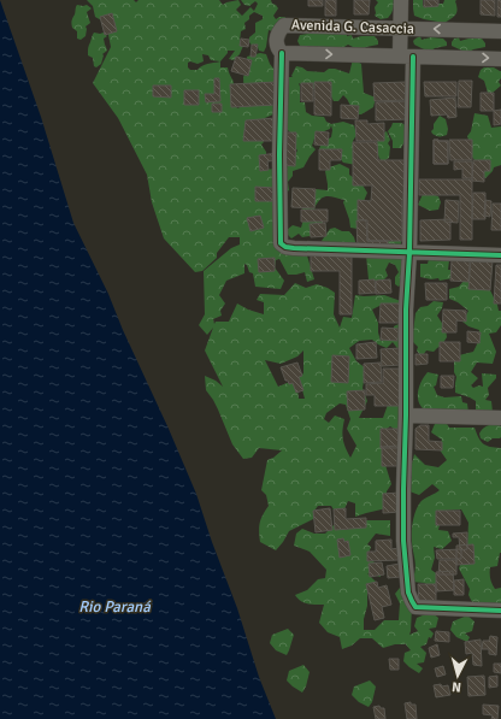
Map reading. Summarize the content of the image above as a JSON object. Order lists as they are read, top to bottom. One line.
{"streets":{"street":["Avenida G. Casaccia"]},"water":["Rio Paraná"],"north":"bottom"}
